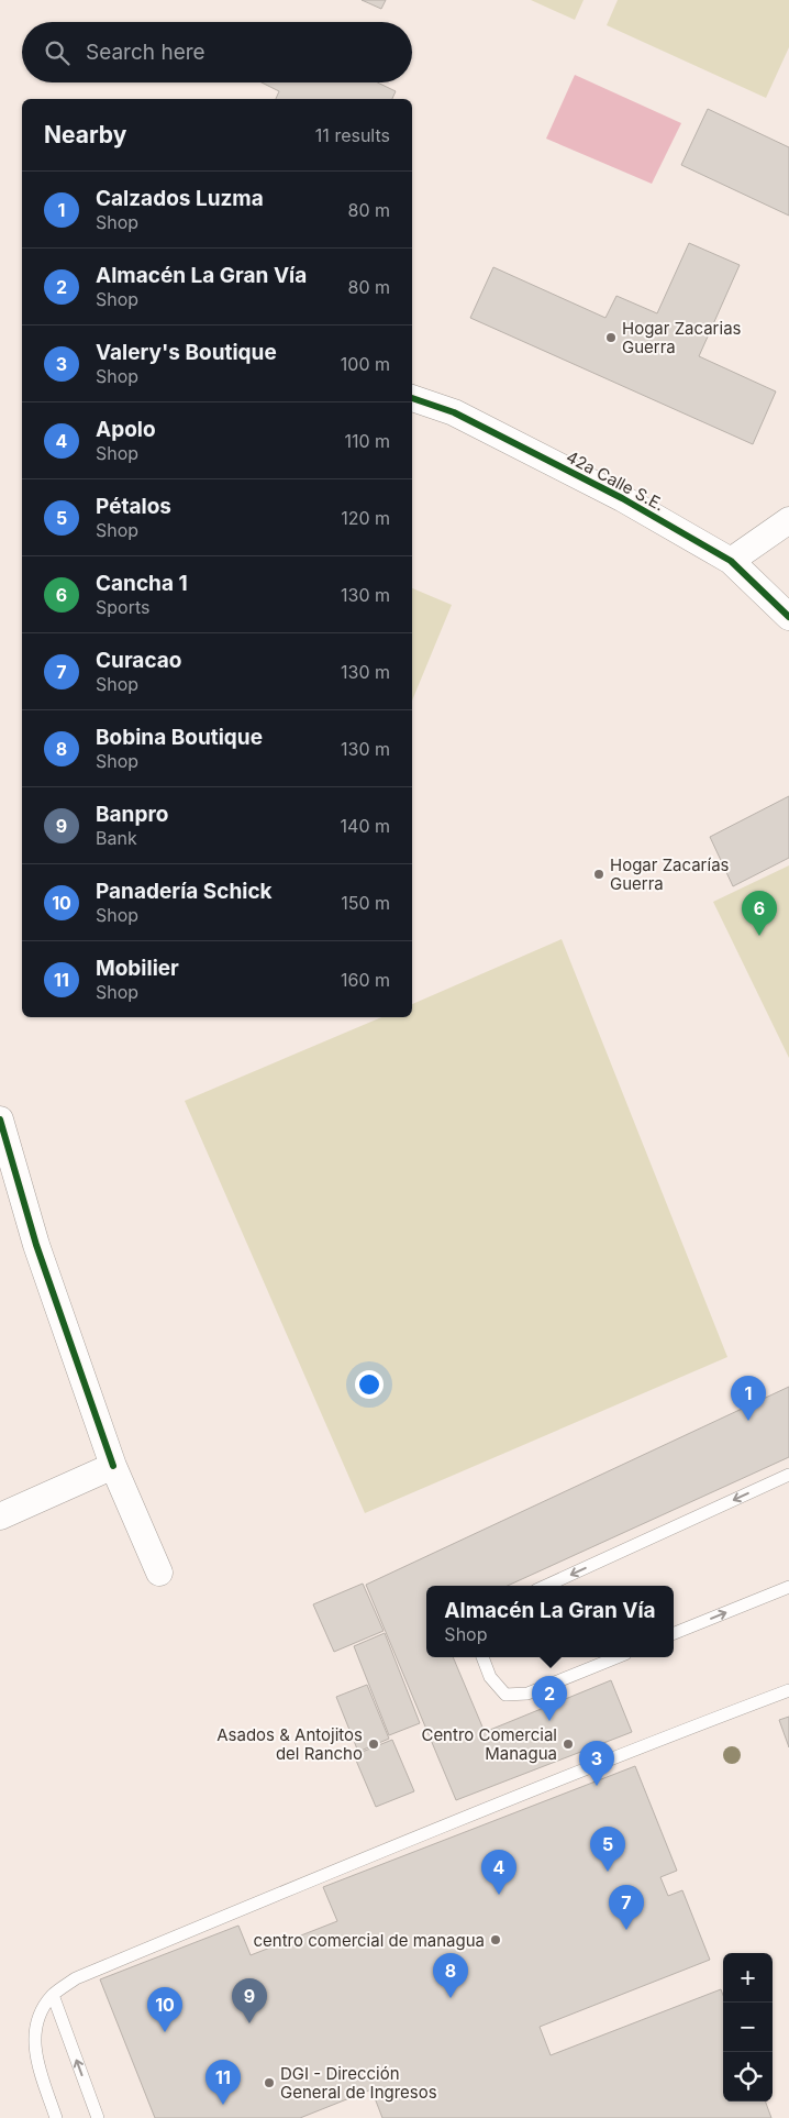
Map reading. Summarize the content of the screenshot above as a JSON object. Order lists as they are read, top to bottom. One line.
{"streets":{"street":["42a Calle S.E."]},"places":["Hogar Zacarias Guerra","Hogar Zacarías Guerra","Asados & Antojitos del Rancho","Centro Comercial Managua","centro comercial de managua","DGI - Dirección General de Ingresos"],"page":{"search":"Search here","heading":["Nearby","11 results"],"list":[{"mark":"1","name":"Calzados Luzma","note":"Shop","value":"80 m"},{"mark":"2","name":"Almacén La Gran Vía","note":"Shop","value":"80 m"},{"mark":"3","name":"Valery's Boutique","note":"Shop","value":"100 m"},{"mark":"4","name":"Apolo","note":"Shop","value":"110 m"},{"mark":"5","name":"Pétalos","note":"Shop","value":"120 m"},{"mark":"6","name":"Cancha 1","note":"Sports","value":"130 m"},{"mark":"7","name":"Curacao","note":"Shop","value":"130 m"},{"mark":"8","name":"Bobina Boutique","note":"Shop","value":"130 m"},{"mark":"9","name":"Banpro","note":"Bank","value":"140 m"},{"mark":"10","name":"Panadería Schick","note":"Shop","value":"150 m"},{"mark":"11","name":"Mobilier","note":"Shop","value":"160 m"}],"pins":["6","1","2","3","5","4","7","8","9","10","11"],"popup":["Almacén La Gran Vía","Shop"],"map_buttons":["+","−"]}}
